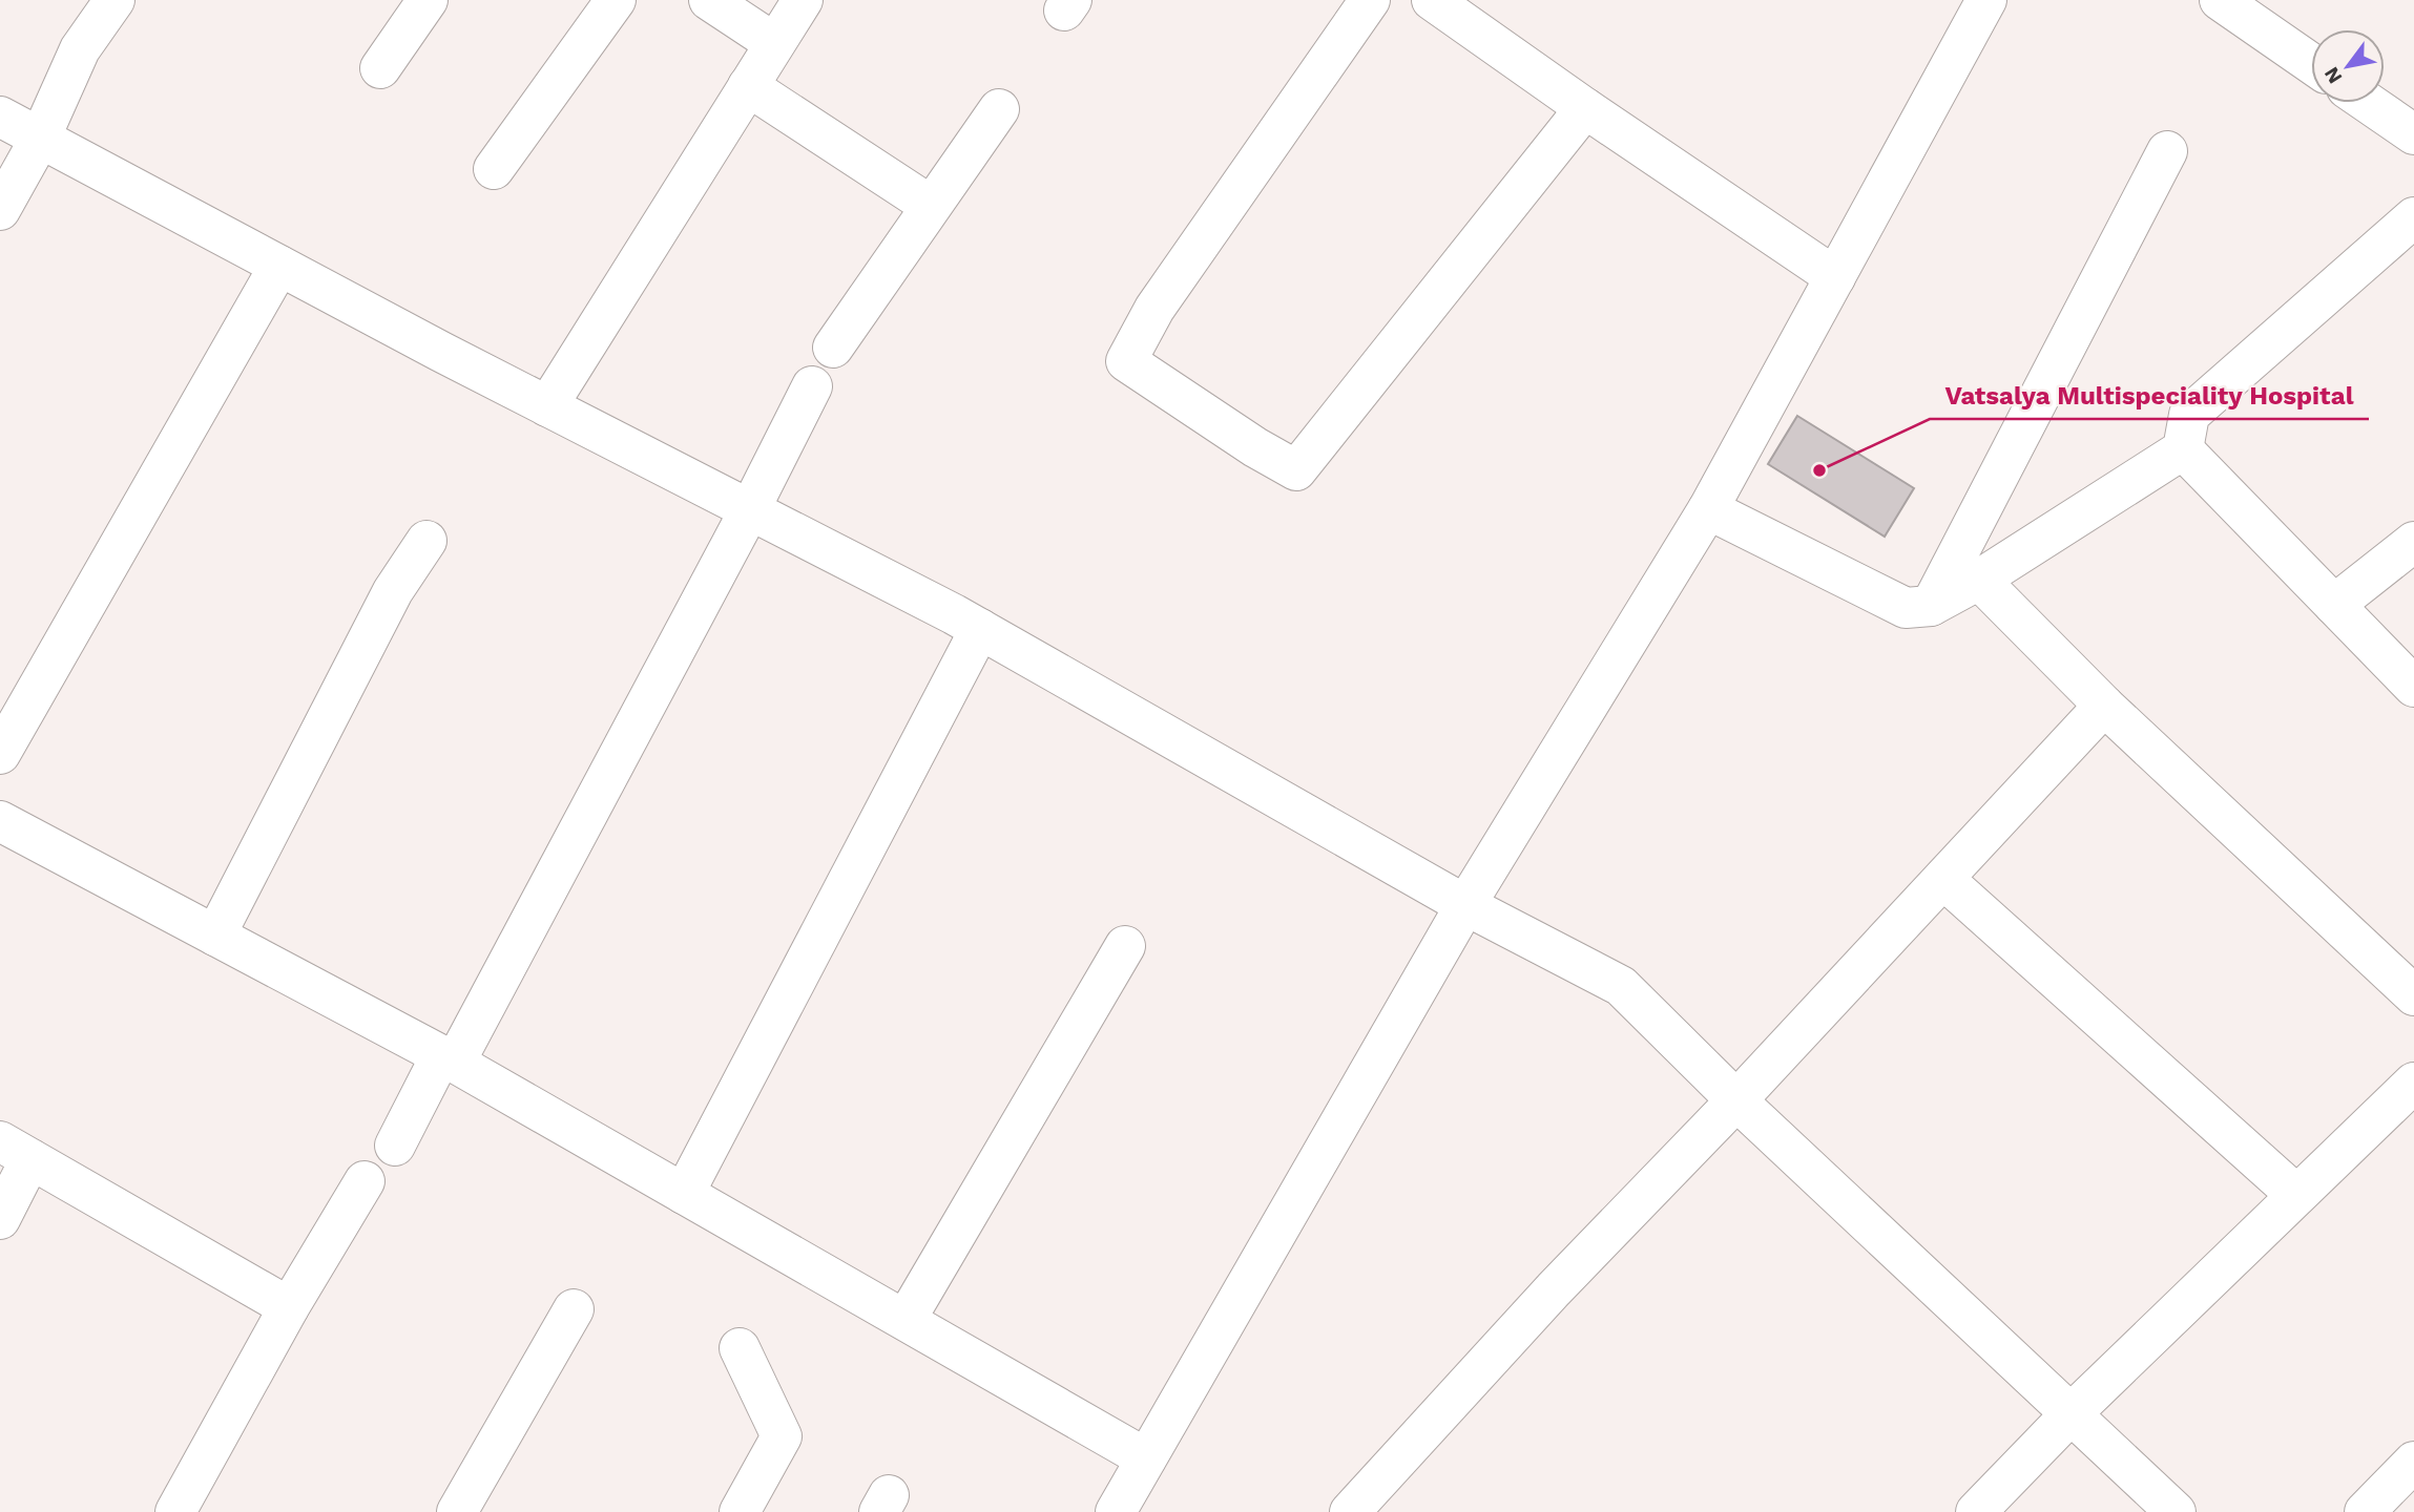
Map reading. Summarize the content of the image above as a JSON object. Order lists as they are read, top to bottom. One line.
{"places":["Vatsalya Multispeciality Hospital"],"north":"bottom left"}
